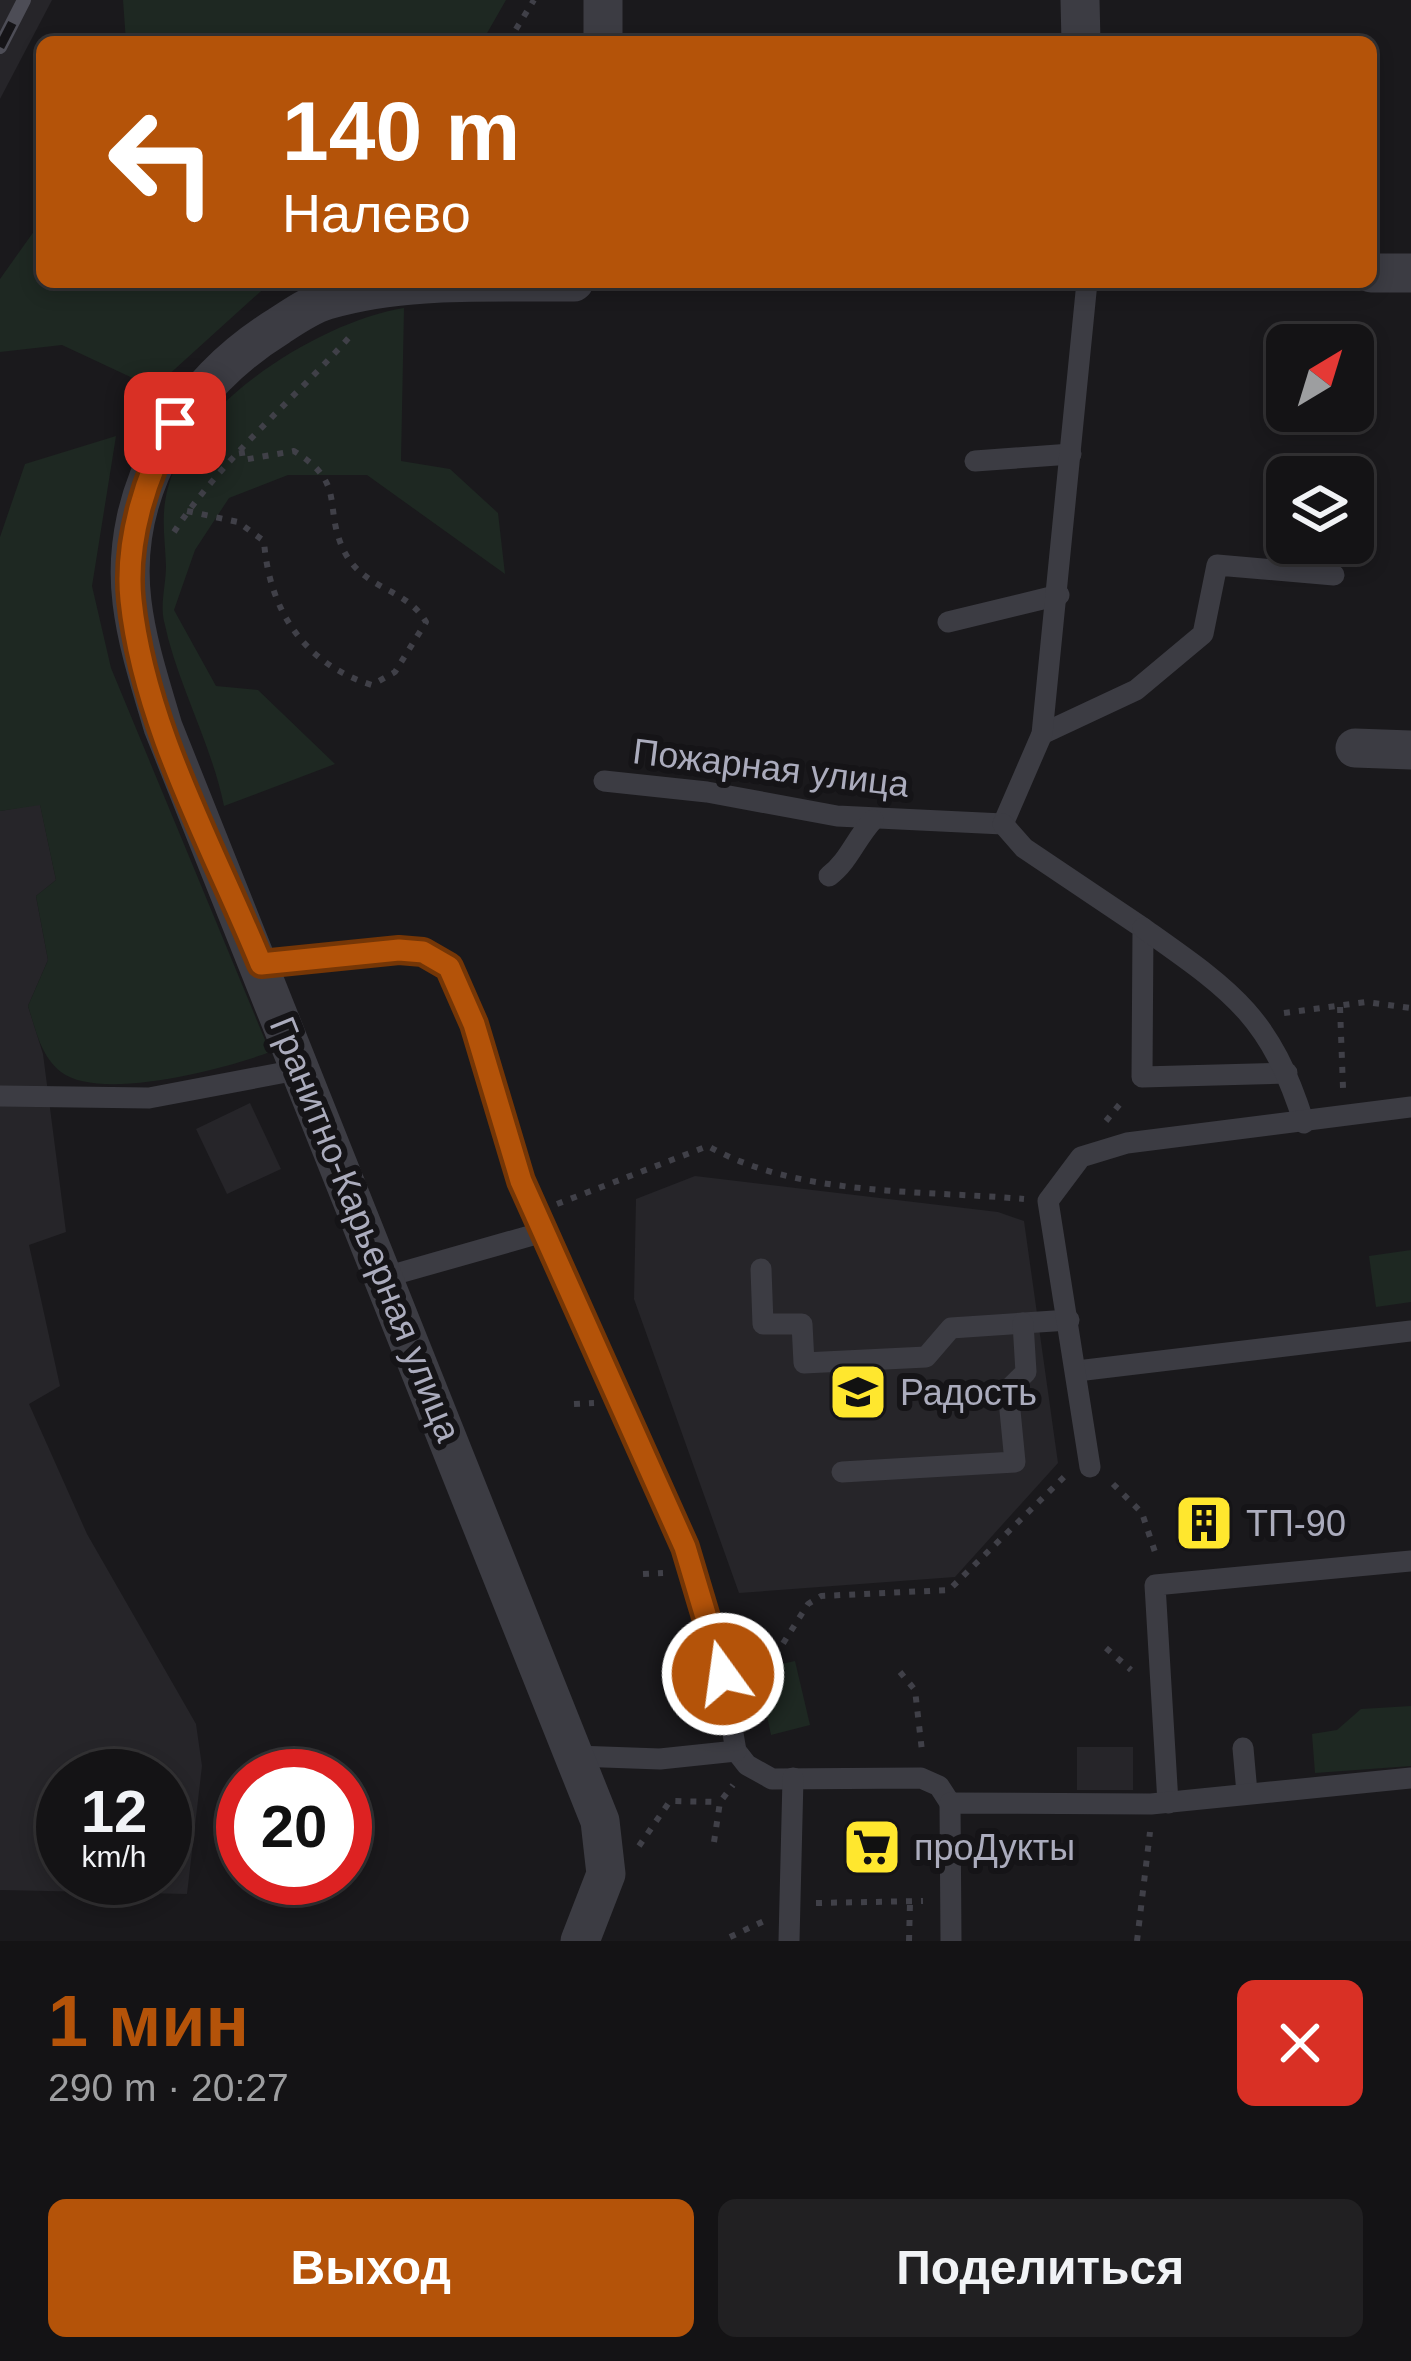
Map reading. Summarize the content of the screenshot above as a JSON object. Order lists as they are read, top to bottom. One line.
{"streets":{"street":["Гранитно-Карьерная улица"],"lane":["Пожарная улица"]},"places":{"school or university":["Радость"],"building":["ТП-90"],"supermarket":["проДукты"]},"north":"top right","page":{"turn":["140 m","Налево"],"speed":"12 km/h","limit":"20","heading":["1 мин","290 m · 20:27"],"buttons":["Выход","Поделиться"]}}
